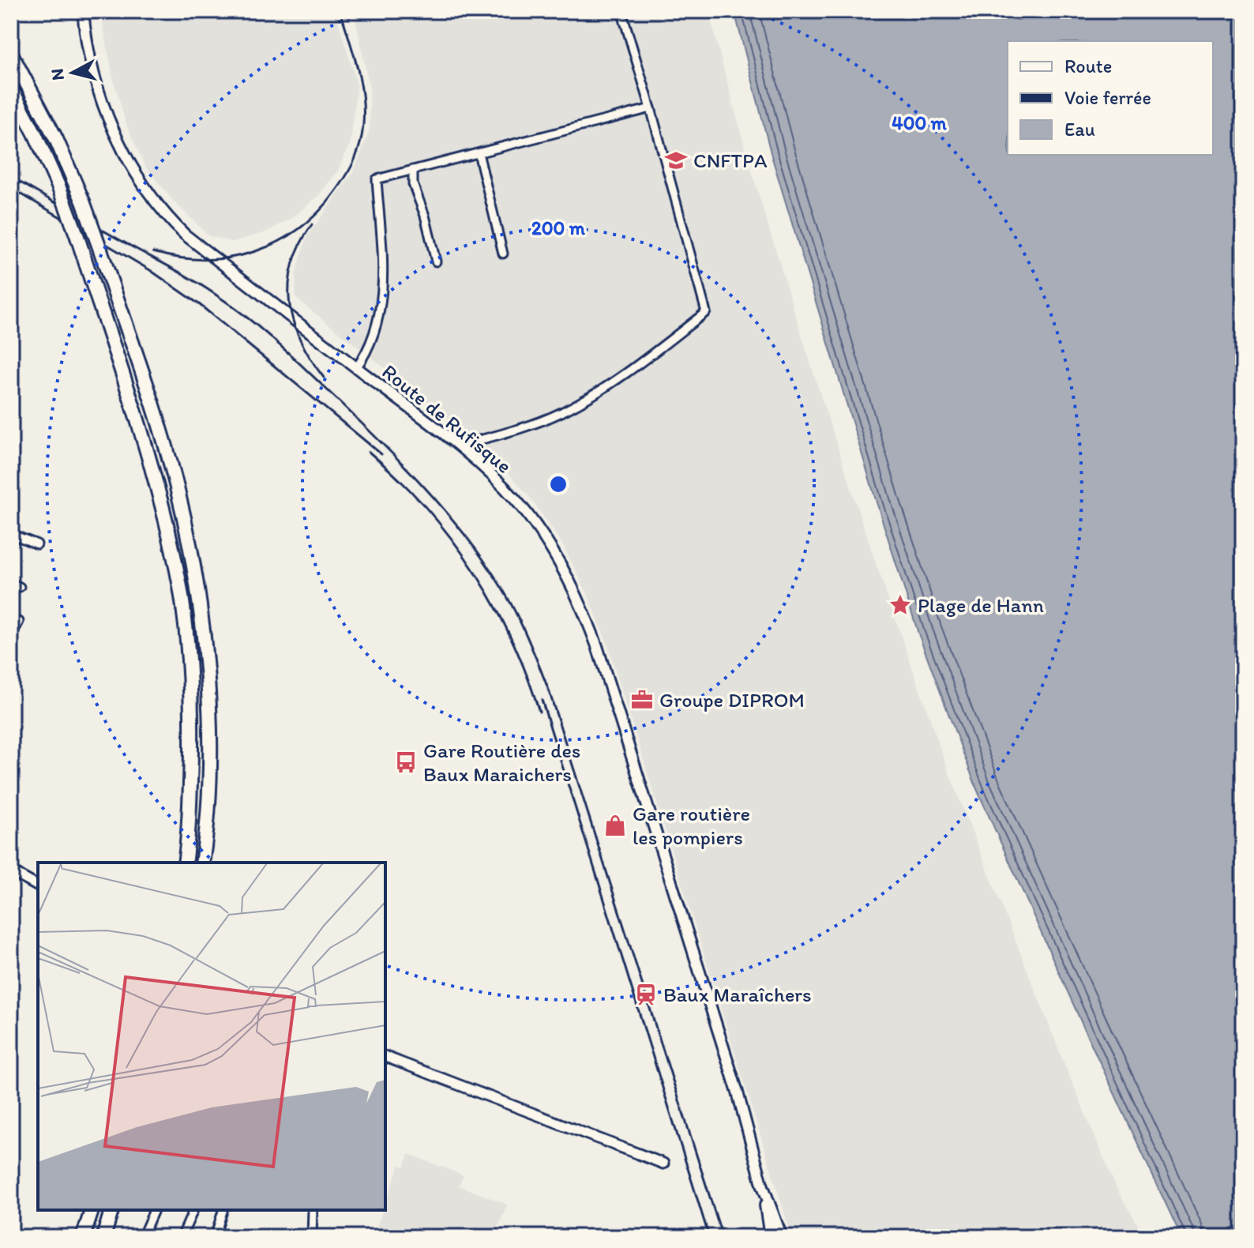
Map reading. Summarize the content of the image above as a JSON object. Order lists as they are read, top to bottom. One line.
{"streets":{"main road":["Route de Rufisque"]},"places":{"school or university":["CNFTPA"],"place":["Plage de Hann"],"office":["Groupe DIPROM"],"bus stop":["Gare Routière des Baux Maraichers"],"shop":["Gare routière les pompiers"],"station":["Baux Maraîchers"]},"legend":["Route","Voie ferrée","Eau"],"north":"left","rings":["400 m","200 m"]}
